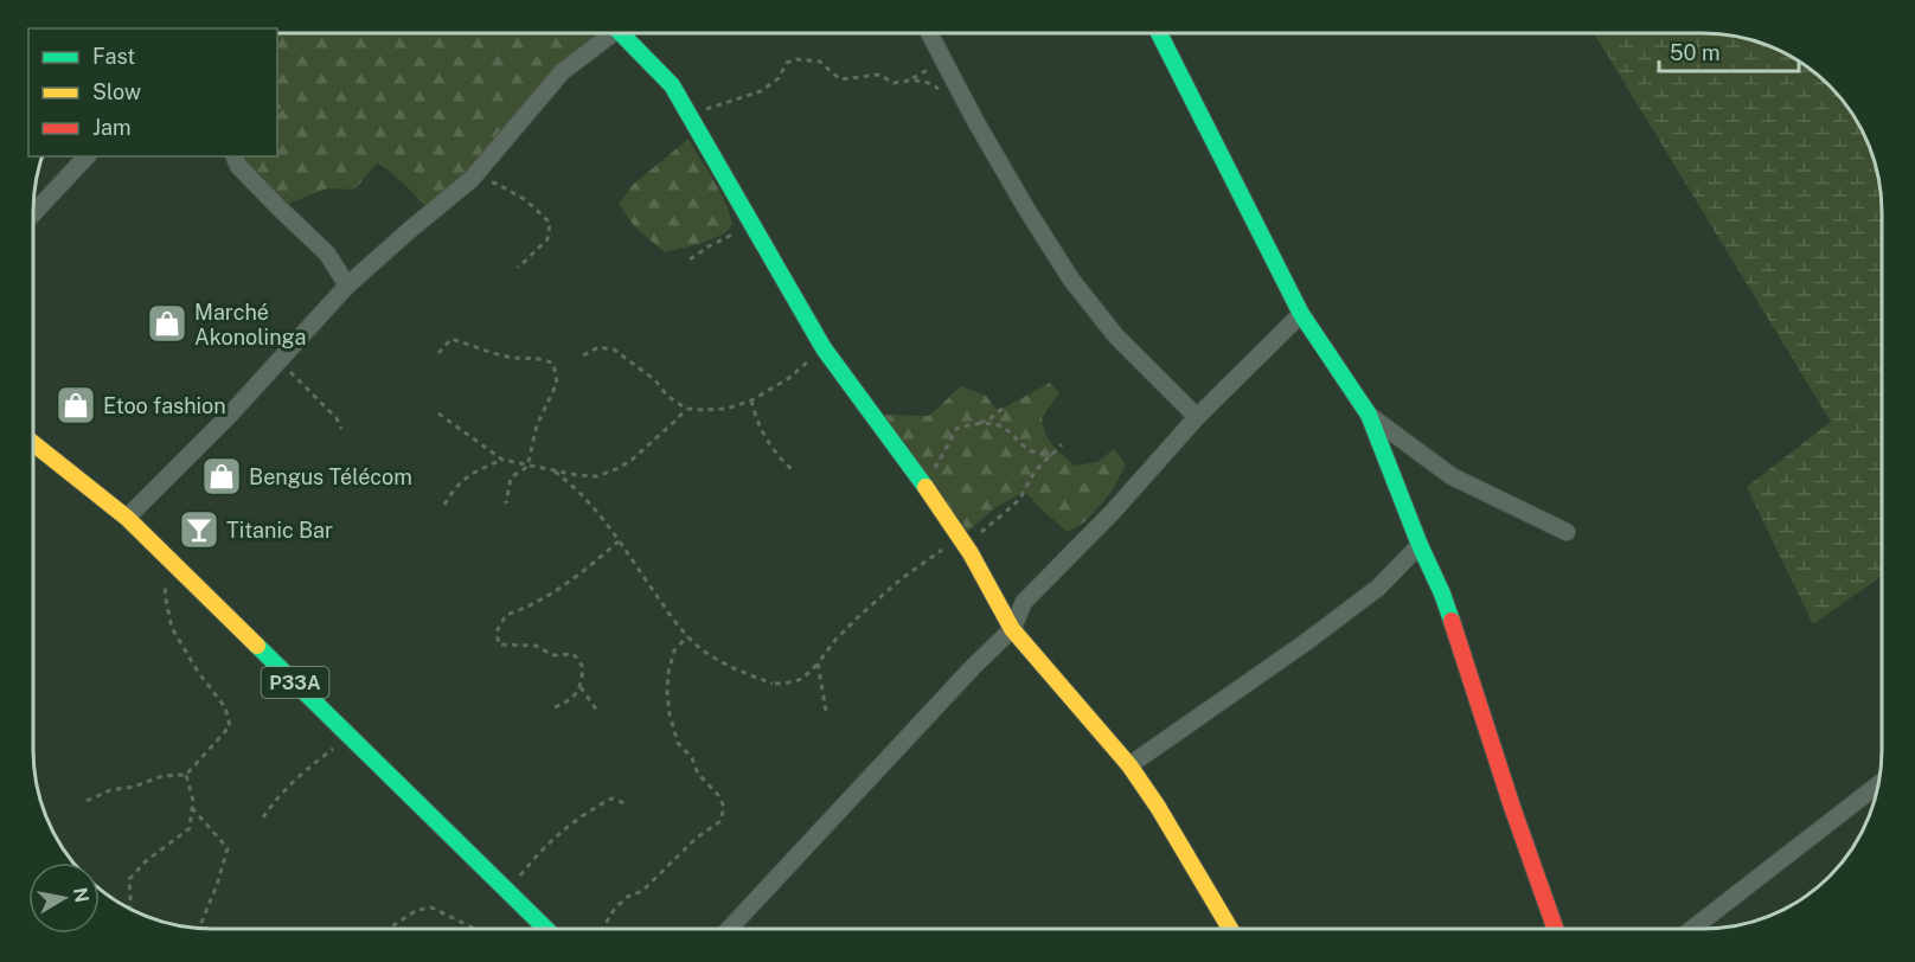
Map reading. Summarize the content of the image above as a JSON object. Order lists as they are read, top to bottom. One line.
{"streets":{"street":["P33A"]},"places":{"shop":["Marché Akonolinga","Etoo fashion","Bengus Télécom"],"bar":["Titanic Bar"]},"legend":["Fast","Slow","Jam"],"scale_bar":"50 m","north":"right"}
